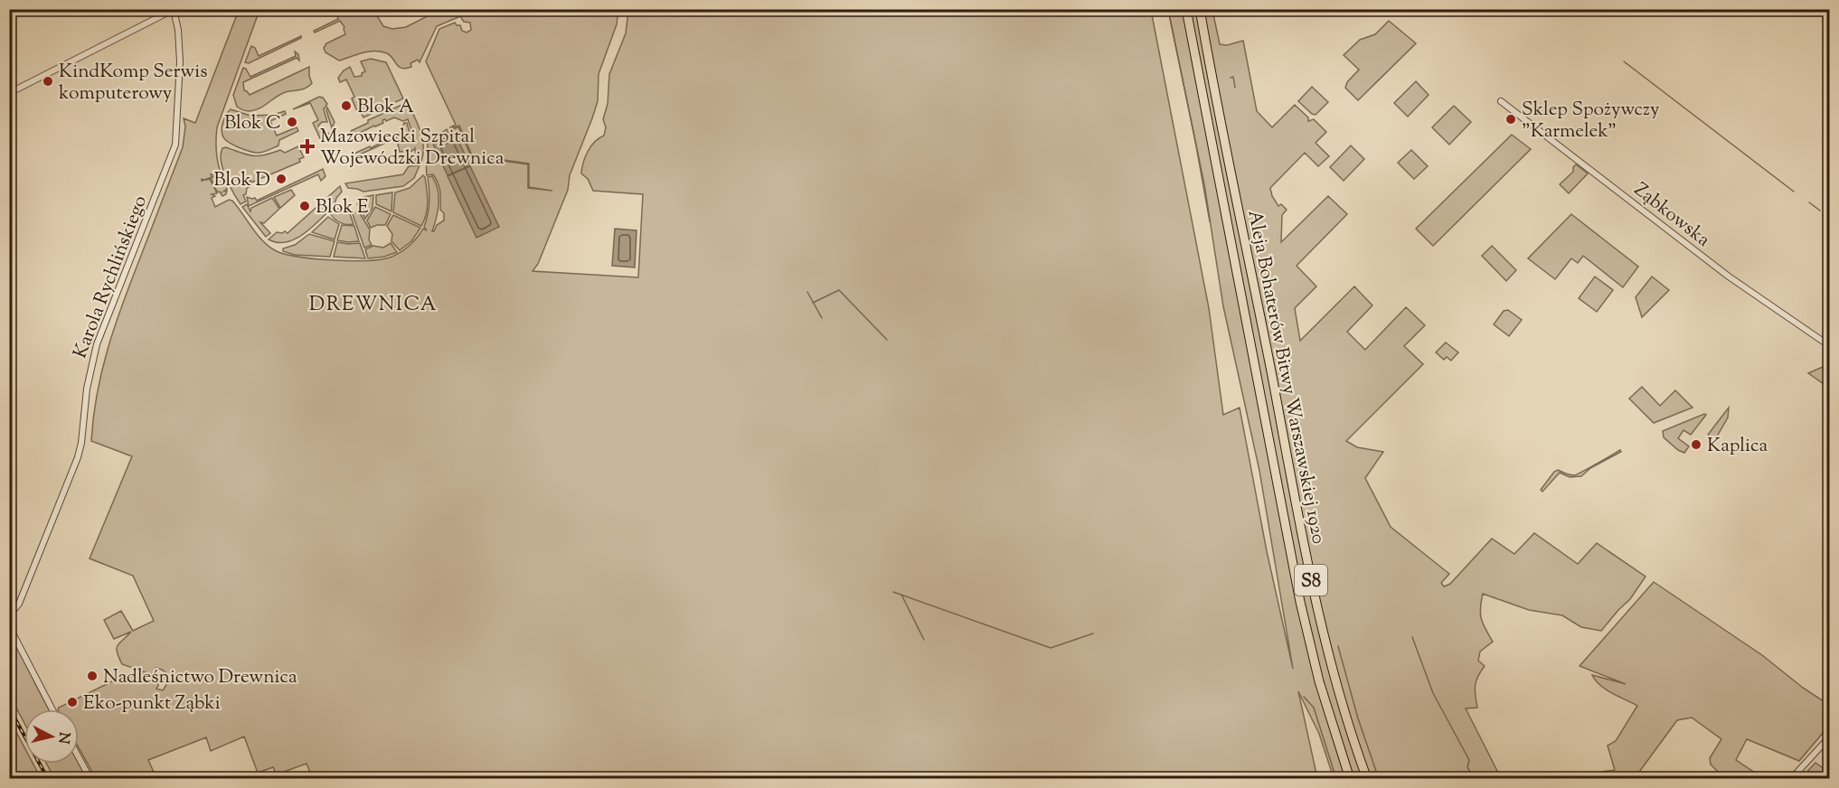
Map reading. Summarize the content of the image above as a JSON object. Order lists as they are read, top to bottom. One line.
{"streets":{"highway":["Aleja Bohaterów Bitwy Warszawskiej 1920","S8"],"street":["Ząbkowska","Karola Rychlińskiego"]},"districts":["DREWNICA"],"places":{"other":["KindKomp Serwis komputerowy","Blok A","Sklep Spożywczy \"Karmelek\"","Blok C","Blok D","Blok E","Kaplica","Nadleśnictwo Drewnica","Eko-punkt Ząbki"],"health":["Mazowiecki Szpital Wojewódzki Drewnica"]},"north":"right"}
